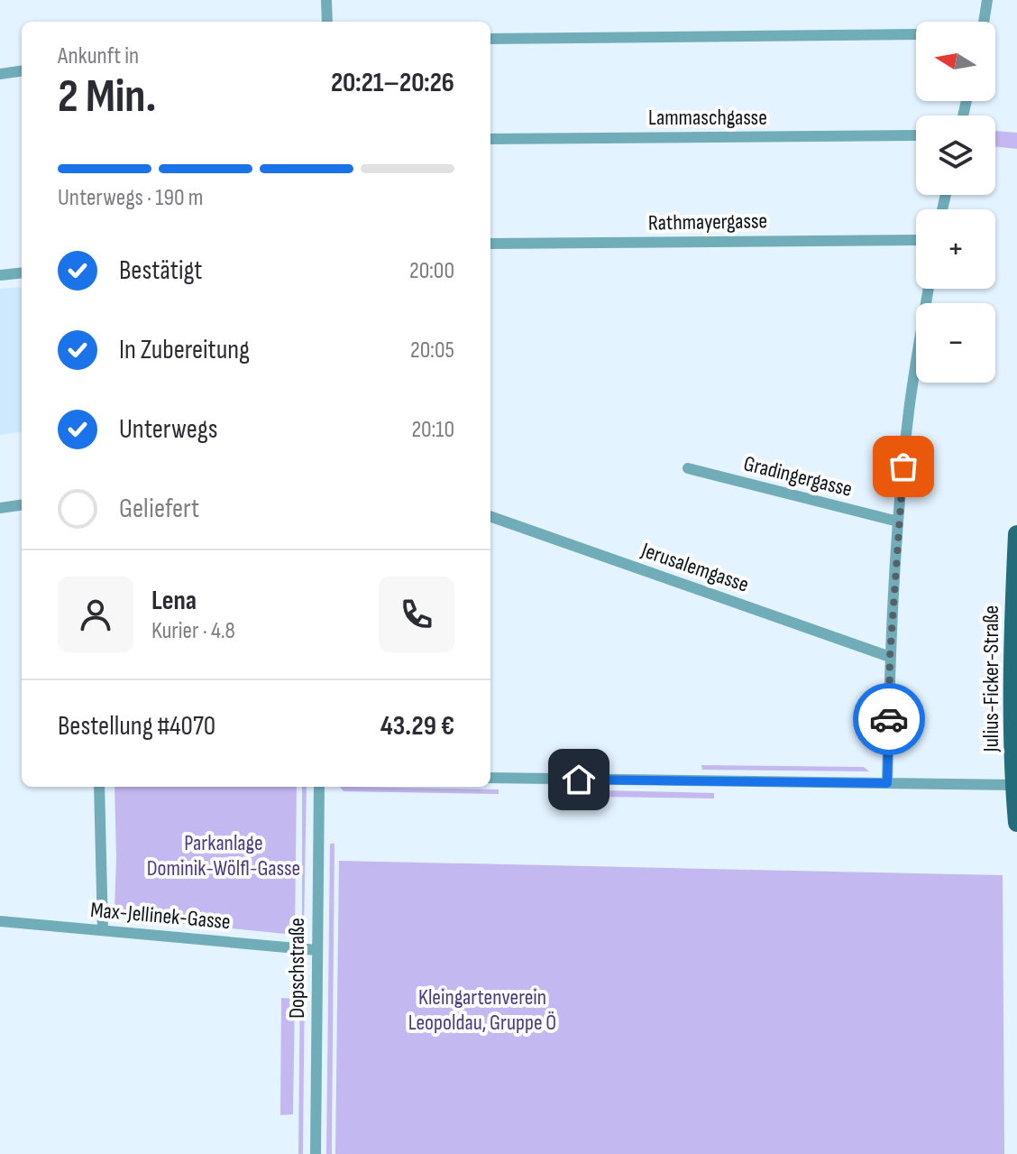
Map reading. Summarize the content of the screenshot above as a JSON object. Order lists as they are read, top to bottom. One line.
{"streets":{"main road":["Julius-Ficker-Straße"],"street":["Lammaschgasse","Rathmayergasse","Gradingergasse","Jerusalemgasse","Max-Jellinek-Gasse","Dopschstraße"]},"crossings":[["Max-Jellinek-Gasse","Dopschstraße"]],"parks":["Parkanlage Dominik-Wölfl-Gasse","Kleingartenverein Leopoldau, Gruppe Ö"],"north":"left","page":{"map_buttons":["+","−"],"heading":["2 Min.","Ankunft in","20:21–20:26"],"panel":["Lena","Kurier · 4.8","Bestellung #4070","43.29 €"],"bar":"Unterwegs · 190 m","list":[["Bestätigt","20:00"],["In Zubereitung","20:05"],["Unterwegs","20:10"],"Geliefert"]}}
